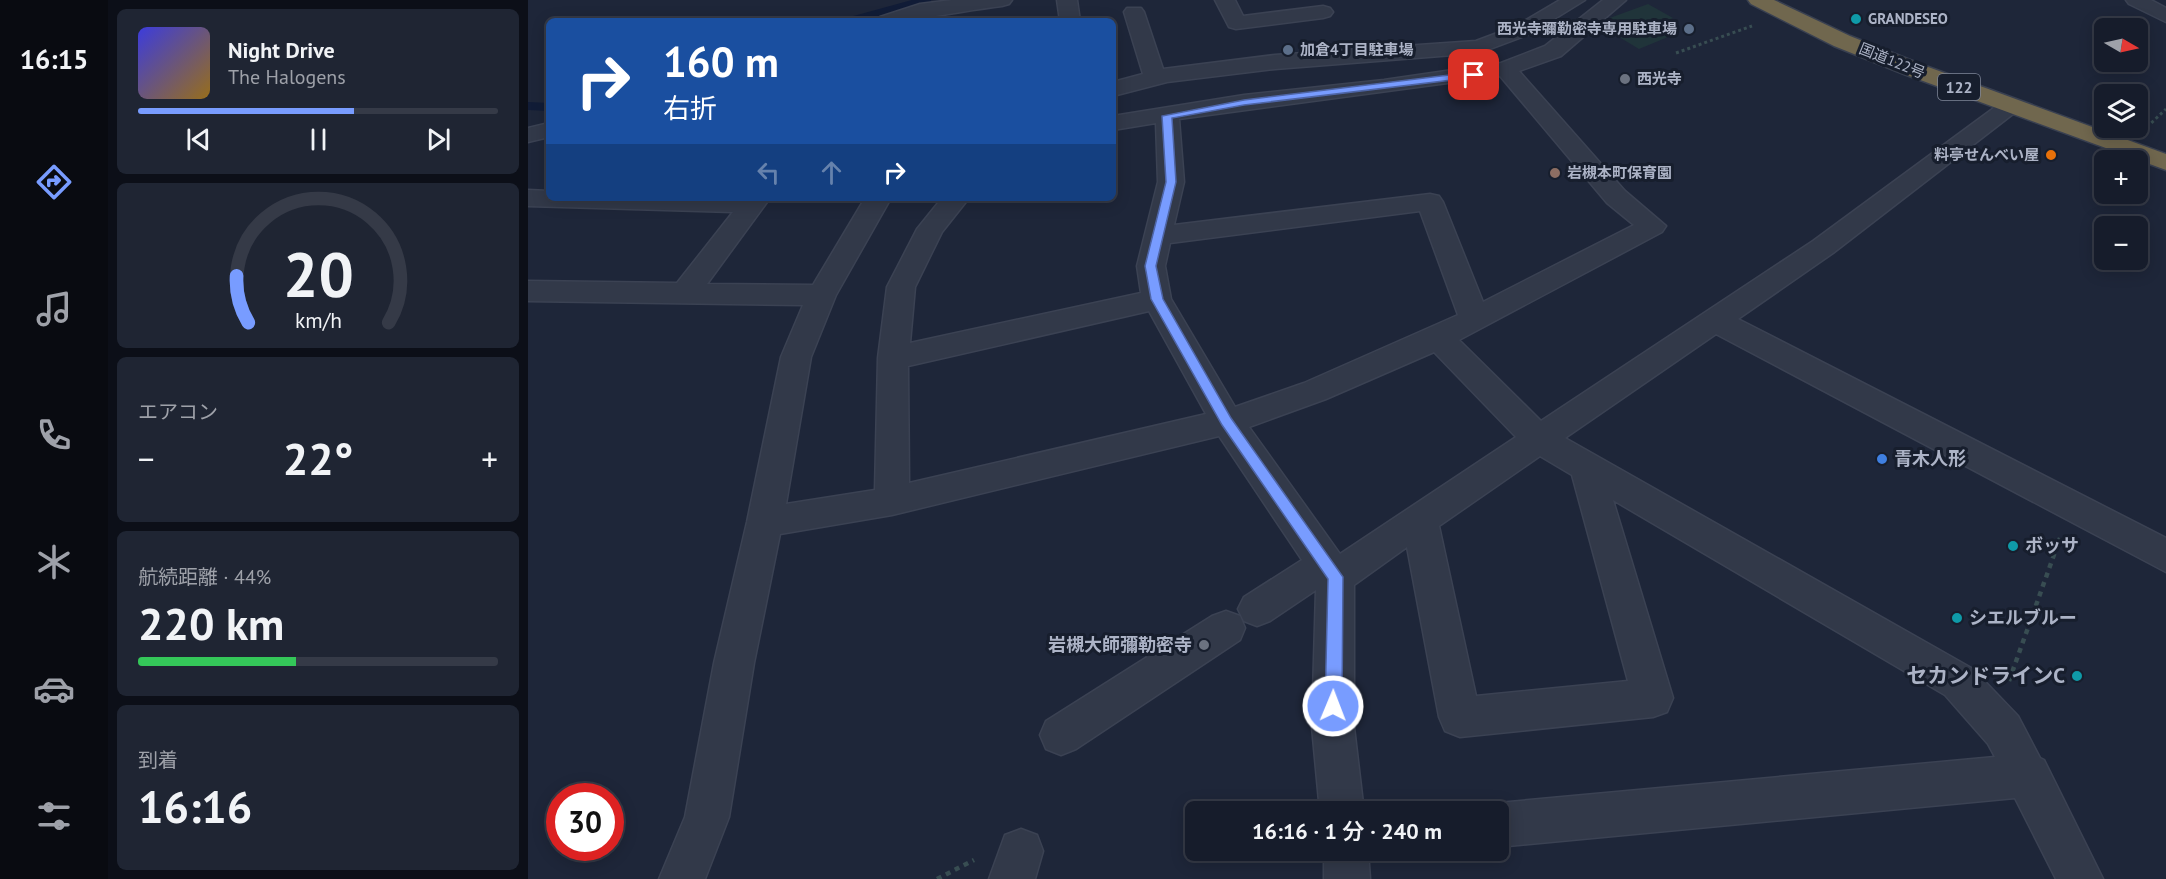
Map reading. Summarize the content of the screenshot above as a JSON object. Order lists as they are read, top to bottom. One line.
{"streets":{"highway":["国道122号","122"]},"places":["GRANDESEO","西光寺彌勒密寺専用駐車場","加倉4丁目駐車場","西光寺","料亭せんべい屋","岩槻本町保育園","青木人形","ボッサ","シエルブルー","岩槻大師彌勒密寺","セカンドラインC"],"north":"right","page":{"tabs":"16:15","map_buttons":["+","−"],"turn":["160 m","右折"],"song":["Night Drive","The Halogens"],"tile":["エアコン",["航続距離 · 44%","220 km"],["到着","16:16"]],"heat":["−","22°","+"],"limit":"30","trip":"16:16 · 1 分 · 240 m","gauge":["20","km/h"]}}
